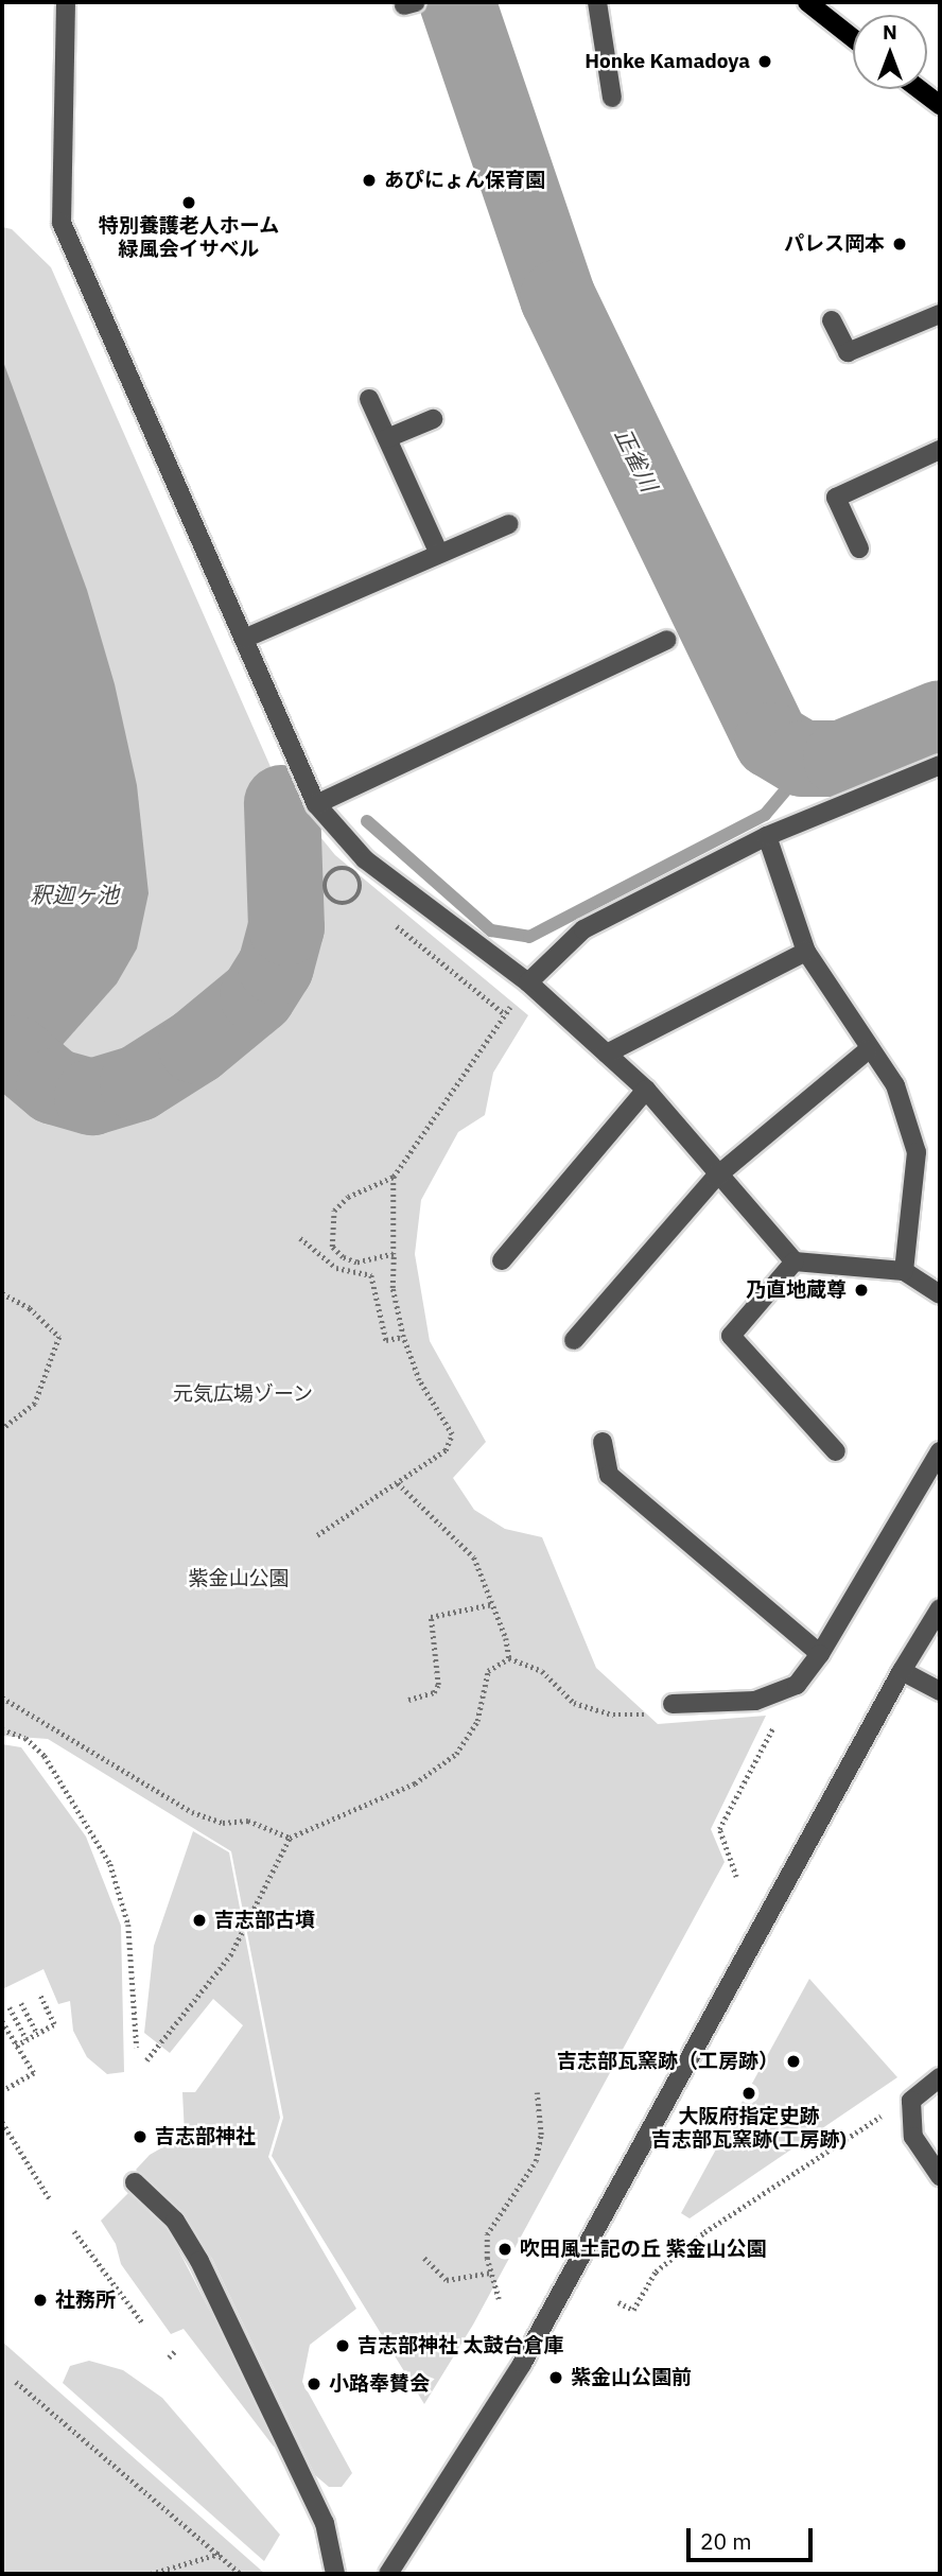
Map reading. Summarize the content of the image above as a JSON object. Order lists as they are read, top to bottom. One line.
{"water":["正雀川","釈迦ヶ池"],"parks":["元気広場ゾーン","紫金山公園"],"places":["Honke Kamadoya","あぴにょん保育園","特別養護老人ホーム 緑風会イサベル","パレス岡本","乃直地蔵尊","吉志部古墳","吉志部瓦窯跡（工房跡）","大阪府指定史跡 吉志部瓦窯跡(工房跡)","吉志部神社","吹田風土記の丘 紫金山公園","社務所","吉志部神社 太鼓台倉庫","紫金山公園前","小路奉賛会"],"scale_bar":"20 m","north":"top"}
